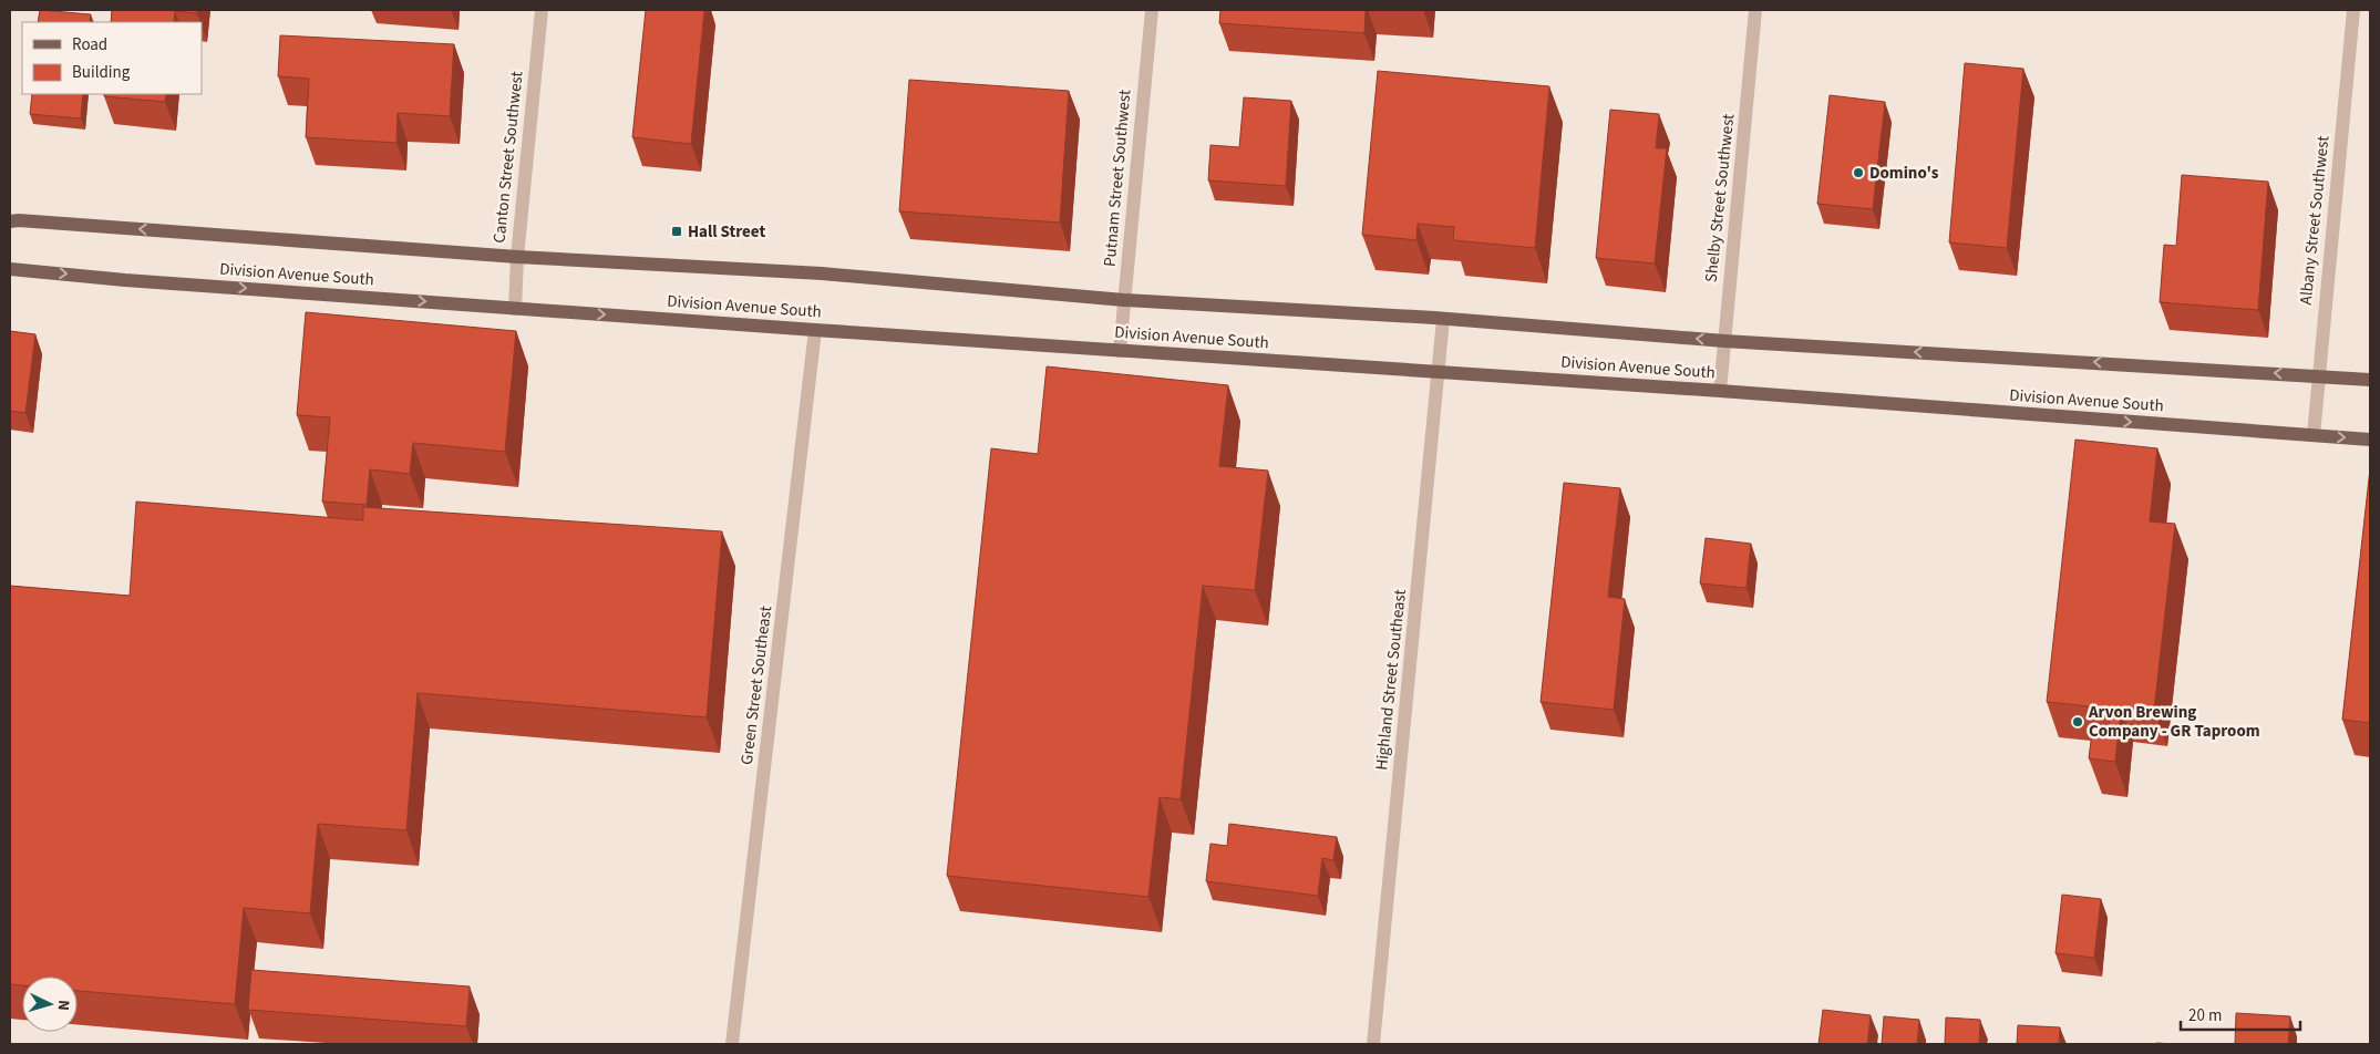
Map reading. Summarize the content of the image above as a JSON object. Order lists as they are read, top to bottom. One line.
{"streets":{"main road":["Division Avenue South"],"street":["Canton Street Southwest","Putnam Street Southwest","Shelby Street Southwest","Albany Street Southwest","Highland Street Southeast","Green Street Southeast"]},"crossings":[["Canton Street Southwest","Division Avenue South"],["Putnam Street Southwest","Division Avenue South"],["Shelby Street Southwest","Division Avenue South"],["Albany Street Southwest","Division Avenue South"],["Division Avenue South","Highland Street Southeast"],["Division Avenue South","Green Street Southeast"]],"places":{"other":["Domino's","Arvon Brewing Company - GR Taproom"],"transit":["Hall Street"]},"legend":["Road","Building"],"scale_bar":"20 m","north":"right"}
